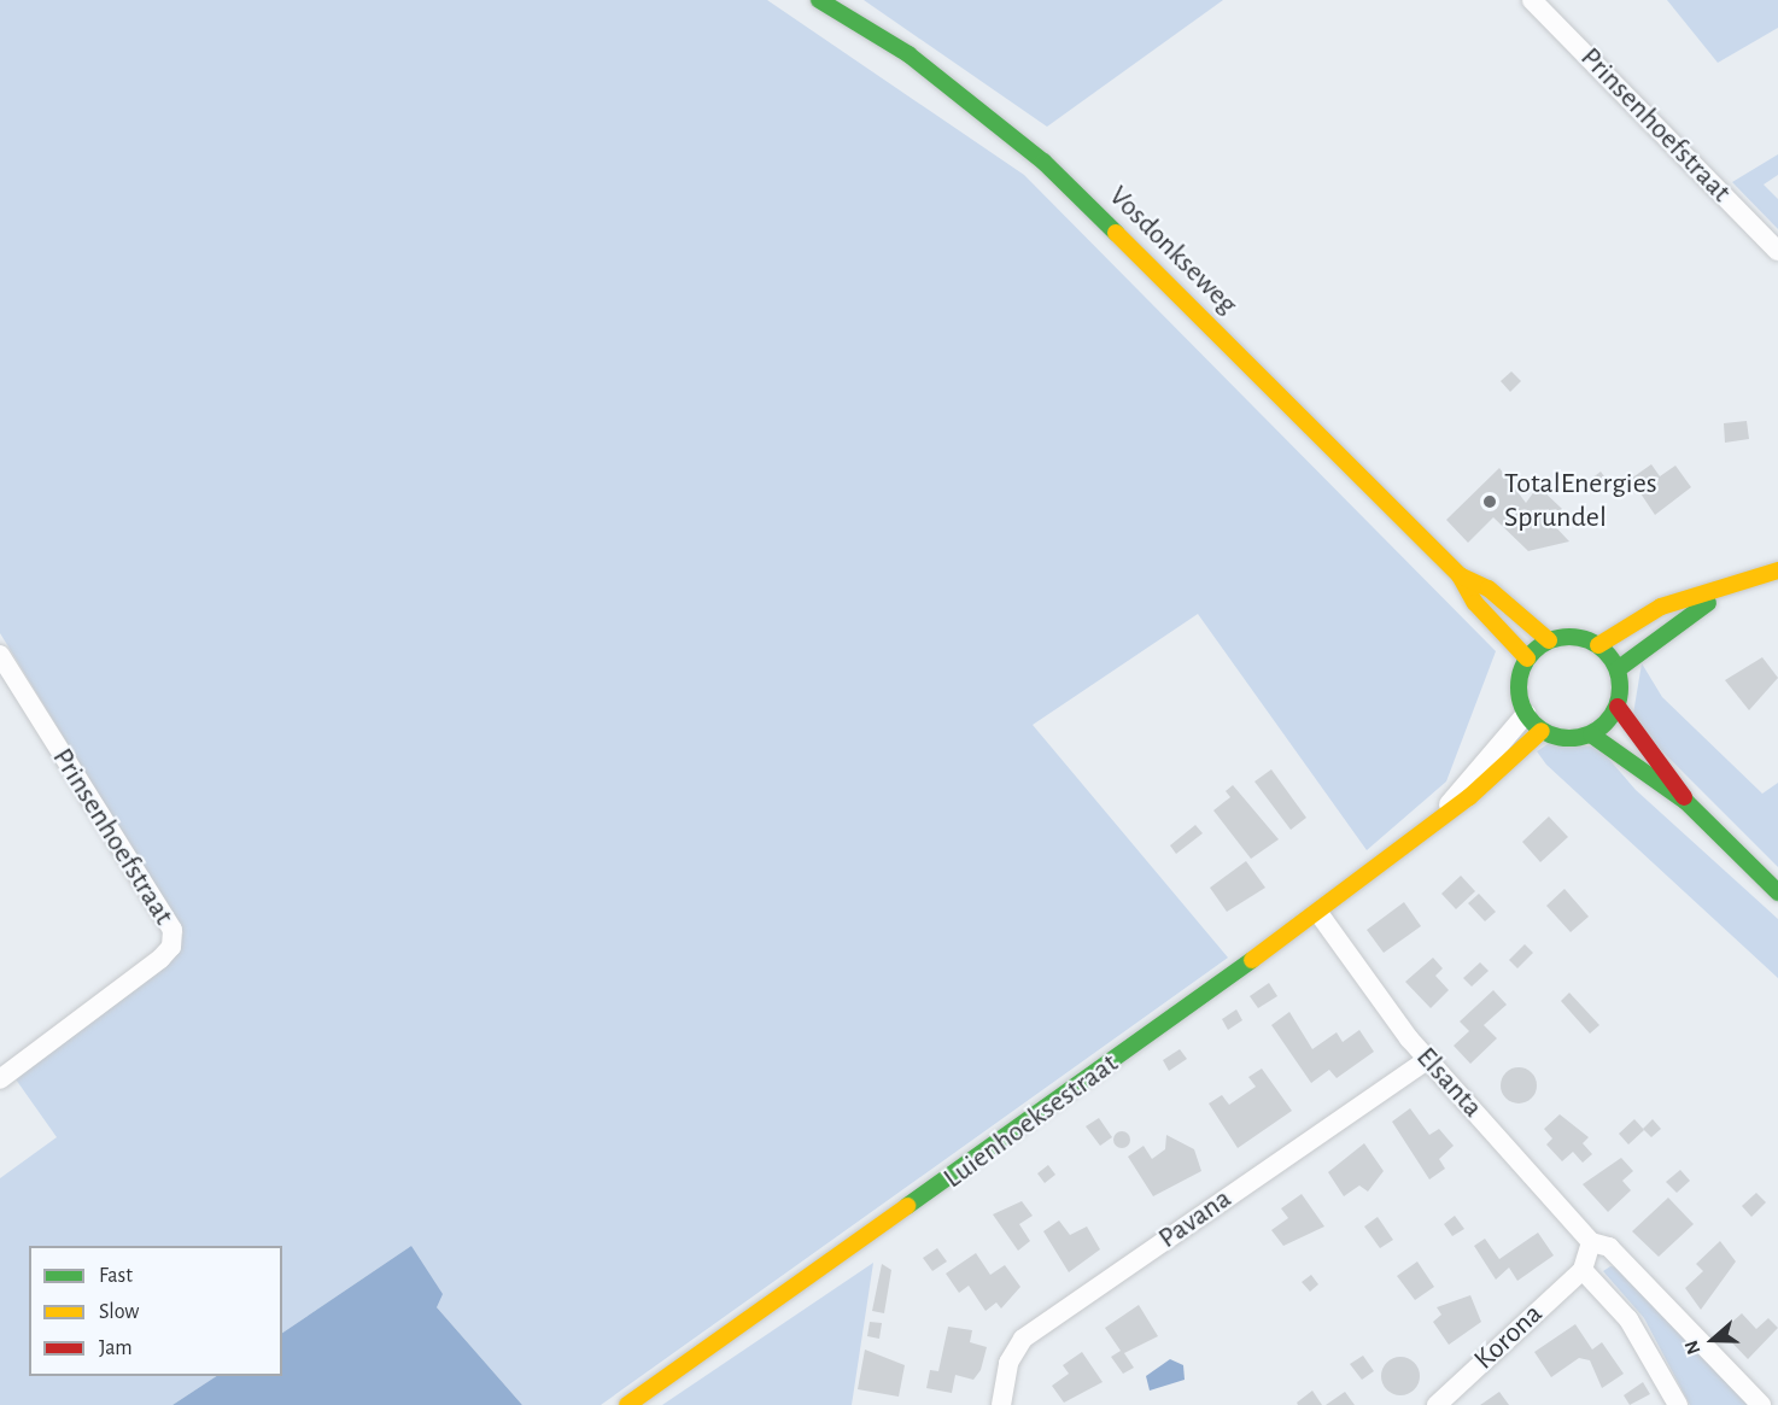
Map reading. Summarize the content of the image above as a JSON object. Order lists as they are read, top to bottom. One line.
{"streets":{"main road":["Vosdonkseweg","Luienhoeksestraat"],"street":["Prinsenhoefstraat","Elsanta","Pavana","Korona"]},"crossings":[["Vosdonkseweg","Luienhoeksestraat"],["Elsanta","Luienhoeksestraat"],["Elsanta","Pavana"]],"places":["TotalEnergies Sprundel"],"legend":["Fast","Slow","Jam"],"north":"left"}
